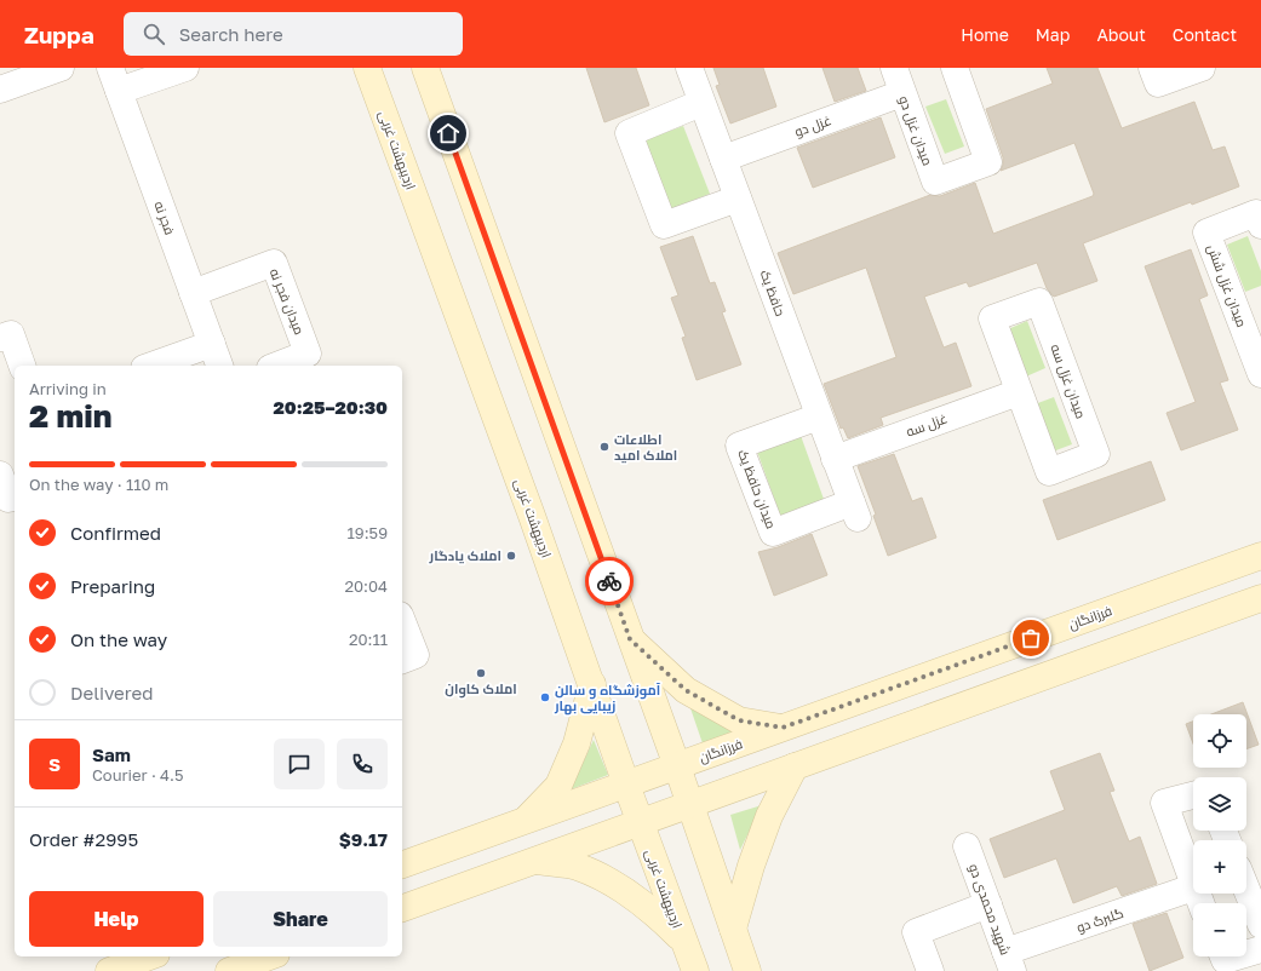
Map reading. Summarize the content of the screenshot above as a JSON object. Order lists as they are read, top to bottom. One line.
{"streets":{"main road":["اردیبهشت غربی","فرزانگان"],"street":["غزل دو","میدان غزل دو","فجر نه","میدان غزل شش","حافظ یک","میدان فجر نه","میدان غزل سه","غزل سه","میدان حافظ یک","شهید محمدی دو","گلبرگ دو"]},"crossings":[["غزل دو","میدان غزل دو"],["غزل دو","حافظ یک"],["اردیبهشت غربی","فرزانگان"],["فجر نه","میدان فجر نه"],["حافظ یک","غزل سه"],["حافظ یک","میدان حافظ یک"],["میدان غزل سه","غزل سه"],["شهید محمدی دو","گلبرگ دو"]],"places":["اطلاعات املاک امید","املاک یادگار","املاک کاوان","آموزشگاه و سالن زیبایی بهار"],"page":{"header":"Zuppa","search":"Search here","nav":["Home","Map","About","Contact"],"heading":["2 min","Arriving in","20:25–20:30"],"panel":["Sam","Courier · 4.5","Order #2995","$9.17"],"bar":"On the way · 110 m","list":[["Confirmed","19:59"],["Preparing","20:04"],["On the way","20:11"],"Delivered"],"map_buttons":["+","−"],"round":"S","buttons":["Help","Share"]}}
